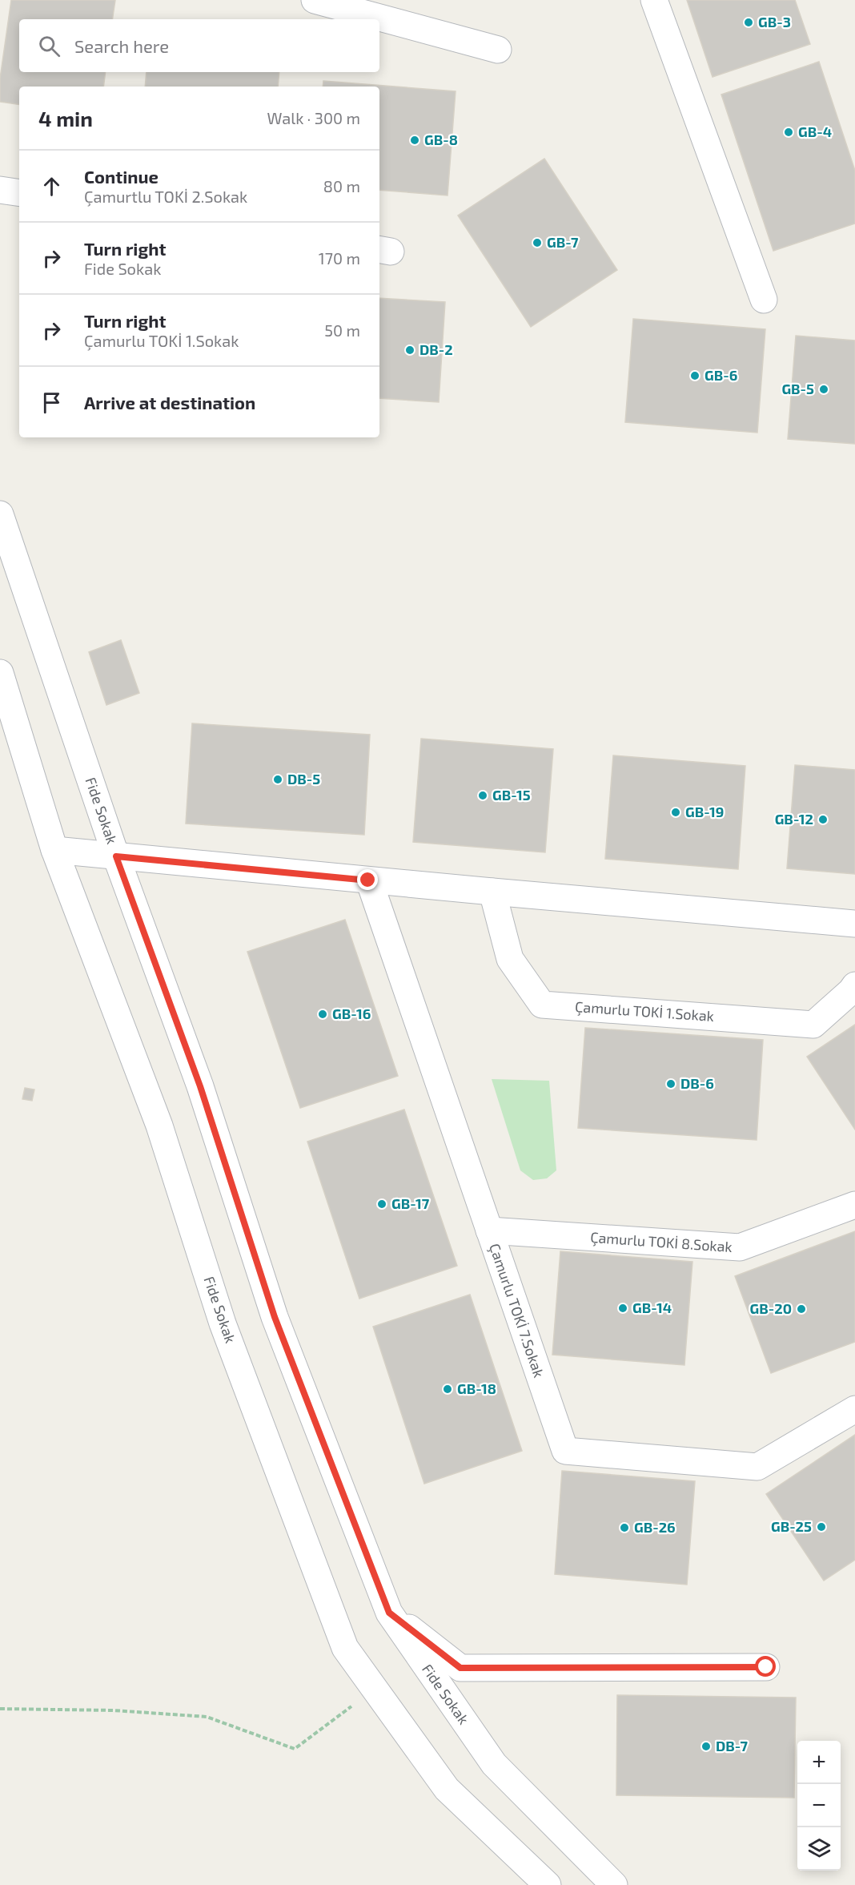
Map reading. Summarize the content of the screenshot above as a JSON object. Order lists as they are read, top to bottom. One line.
{"streets":{"street":["Fide Sokak","Çamurlu TOKİ 1.Sokak","Çamurlu TOKİ 8.Sokak","Çamurlu TOKİ 7.Sokak"]},"crossings":[["Çamurlu TOKİ 8.Sokak","Çamurlu TOKİ 7.Sokak"]],"places":["GB-3","GB-4","GB-8","GB-7","DB-2","GB-6","GB-5","DB-5","GB-15","GB-19","GB-12","GB-16","DB-6","GB-17","GB-14","GB-20","GB-18","GB-25","GB-26","DB-7"],"page":{"search":"Search here","heading":["4 min","Walk · 300 m"],"list":[["Continue","Çamurtlu TOKİ 2.Sokak","80 m"],["Turn right","Fide Sokak","170 m"],["Turn right","Çamurlu TOKİ 1.Sokak","50 m"],"Arrive at destination"],"map_buttons":["+","−"]}}
